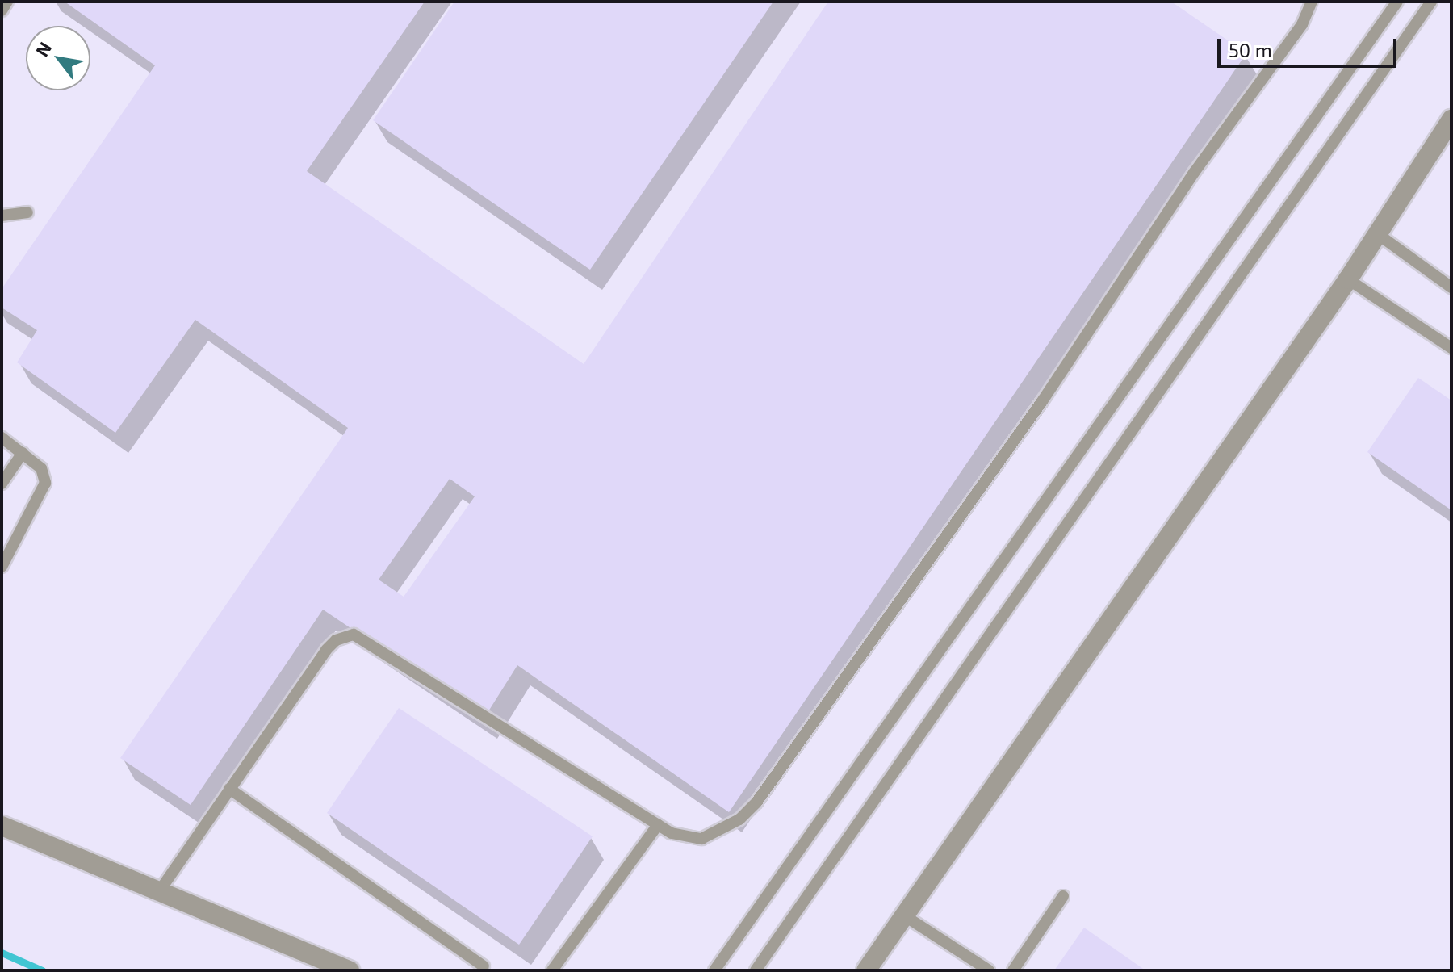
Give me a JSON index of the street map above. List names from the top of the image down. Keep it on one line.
{"scale_bar":"50 m","north":"top left"}
